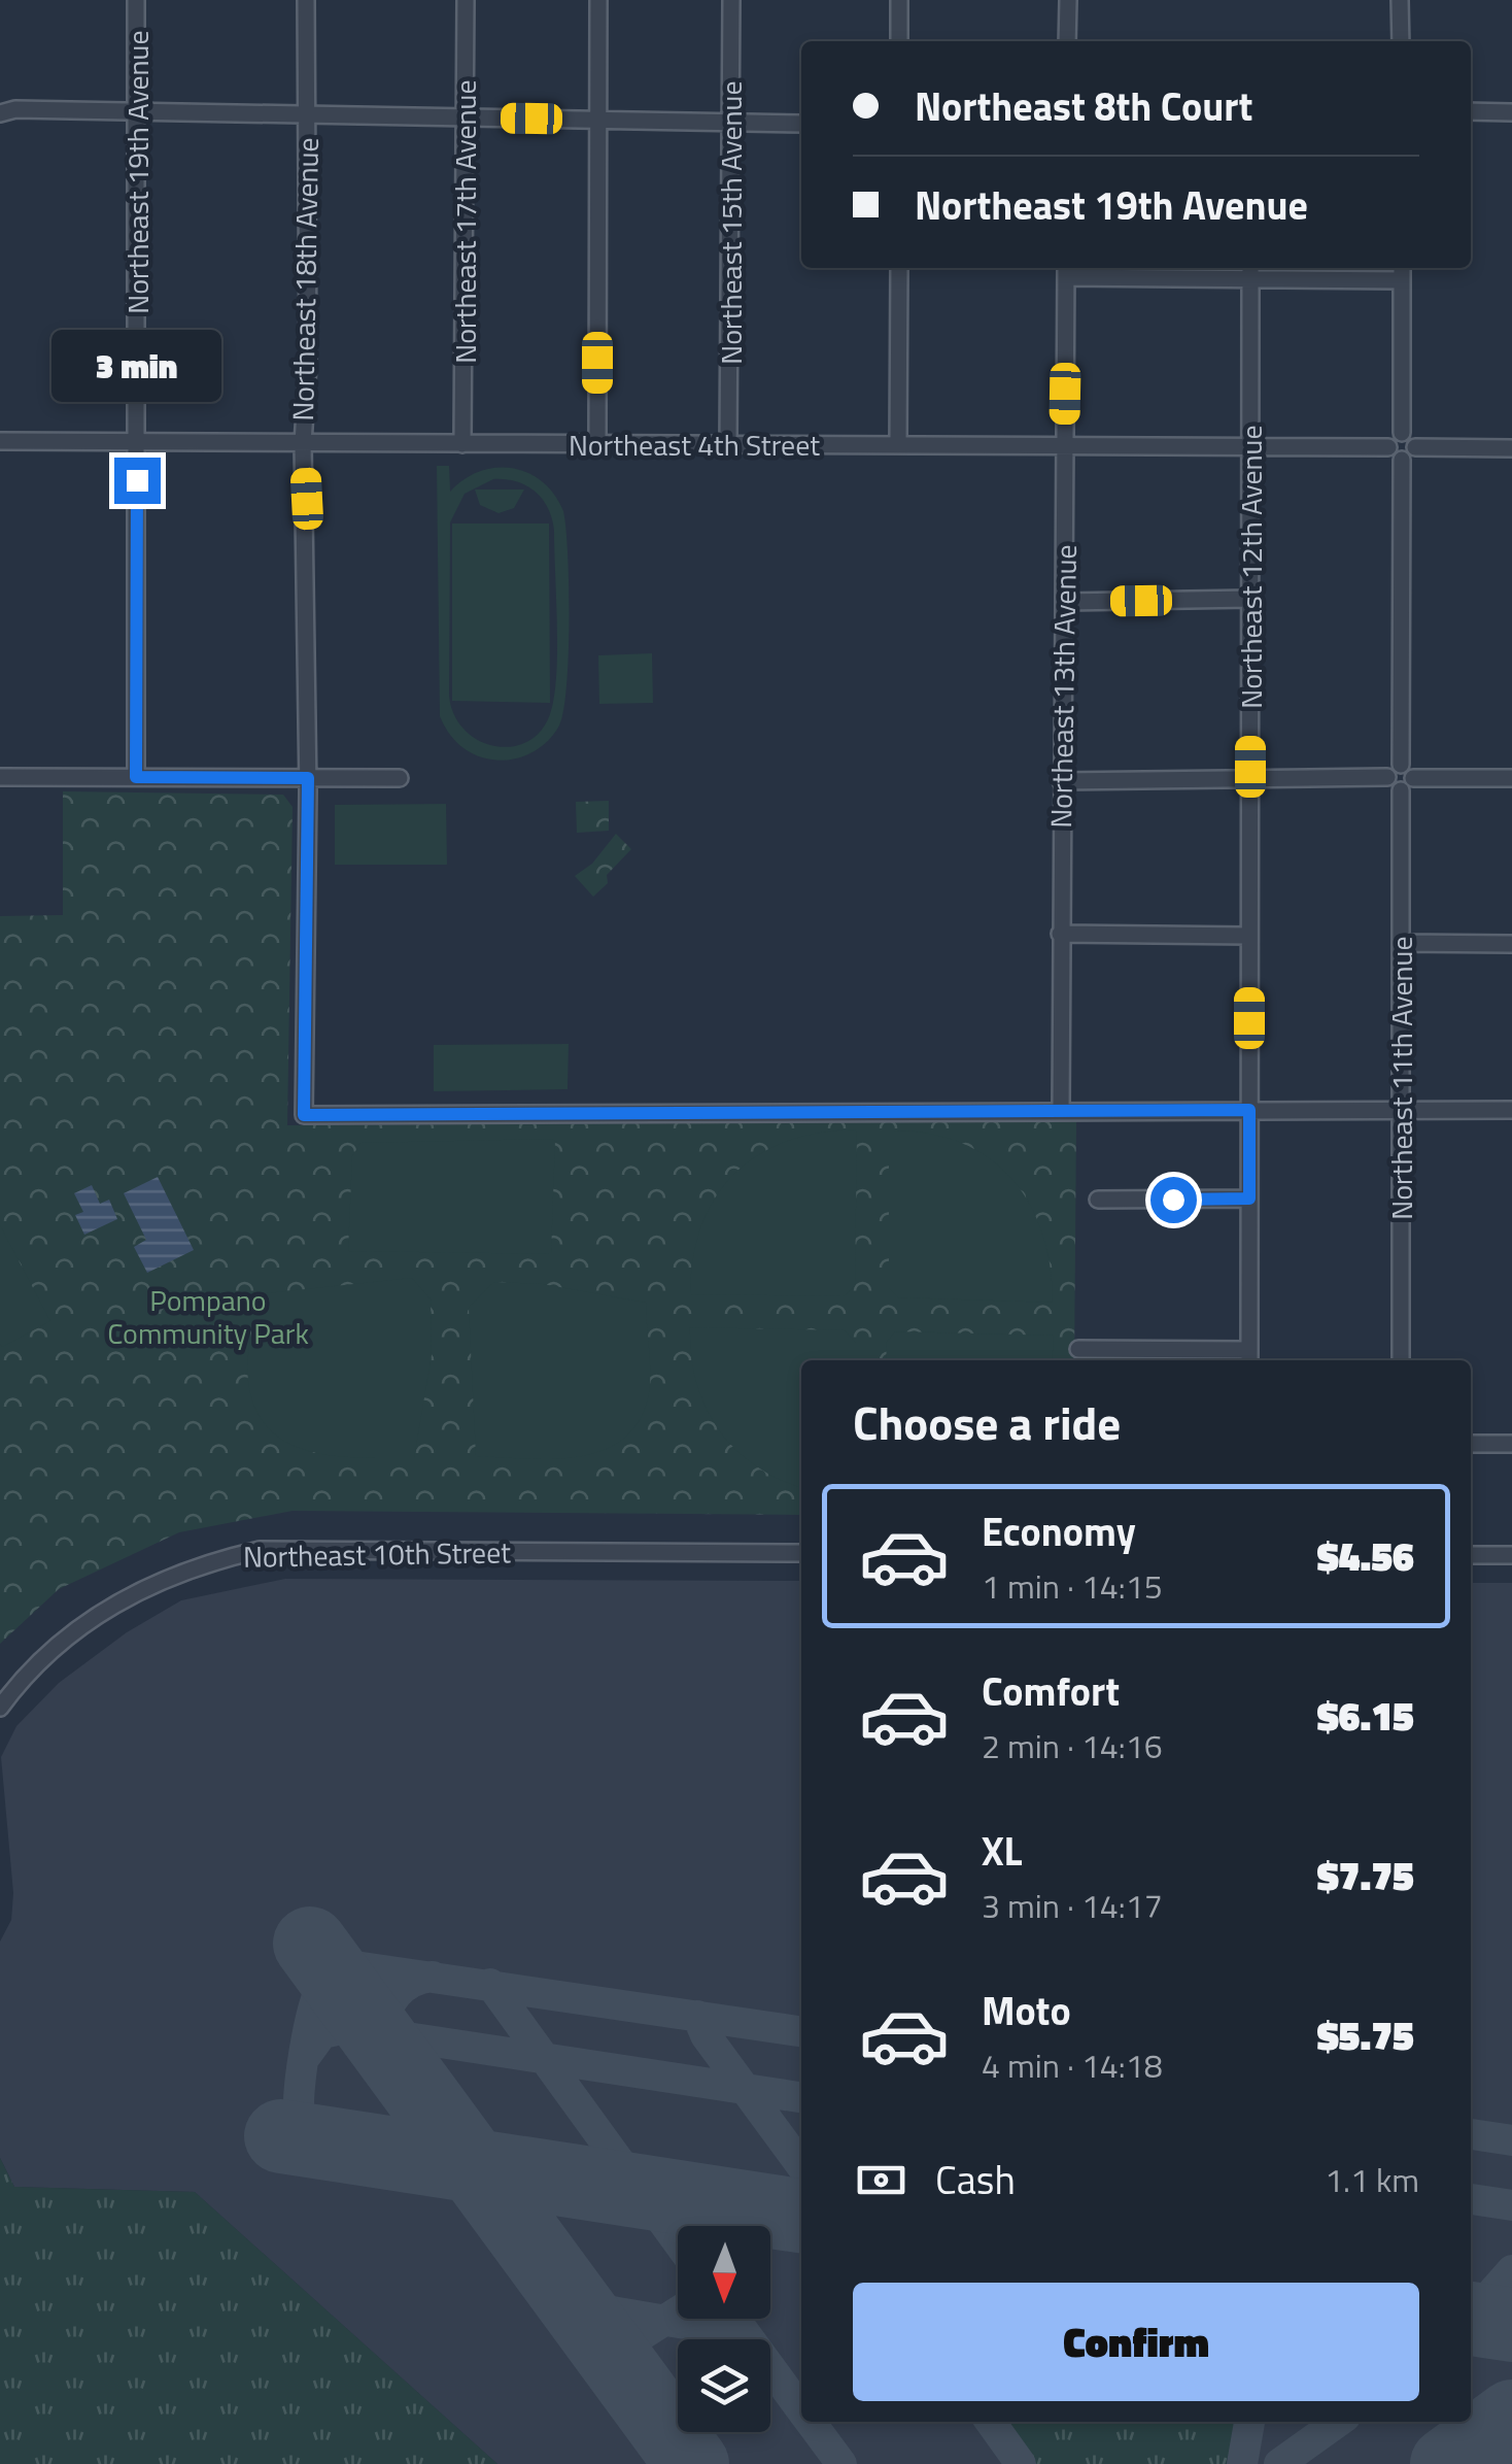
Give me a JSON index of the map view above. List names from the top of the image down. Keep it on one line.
{"streets":{"street":["Northeast 19th Avenue","Northeast 17th Avenue","Northeast 15th Avenue","Northeast 18th Avenue","Northeast 4th Street","Northeast 12th Avenue","Northeast 13th Avenue","Northeast 11th Avenue","Northeast 10th Street"]},"crossings":[["Northeast 19th Avenue","Northeast 4th Street"],["Northeast 17th Avenue","Northeast 4th Street"],["Northeast 15th Avenue","Northeast 4th Street"],["Northeast 18th Avenue","Northeast 4th Street"],["Northeast 18th Avenue","Northeast 13th Avenue"],["Northeast 4th Street","Northeast 12th Avenue"],["Northeast 4th Street","Northeast 13th Avenue"],["Northeast 4th Street","Northeast 11th Avenue"]],"parks":["Pompano Community Park"],"north":"bottom","page":{"banner":["Northeast 8th Court","Northeast 19th Avenue"],"bubble":"3 min","heading":"Choose a ride","list":[{"name":"Economy","note":"1 min · 14:15","value":"$4.56"},{"name":"Comfort","note":"2 min · 14:16","value":"$6.15"},{"name":"XL","note":"3 min · 14:17","value":"$7.75"},{"name":"Moto","note":"4 min · 14:18","value":"$5.75"}],"pay":["Cash","1.1 km"],"buttons":"Confirm"}}
